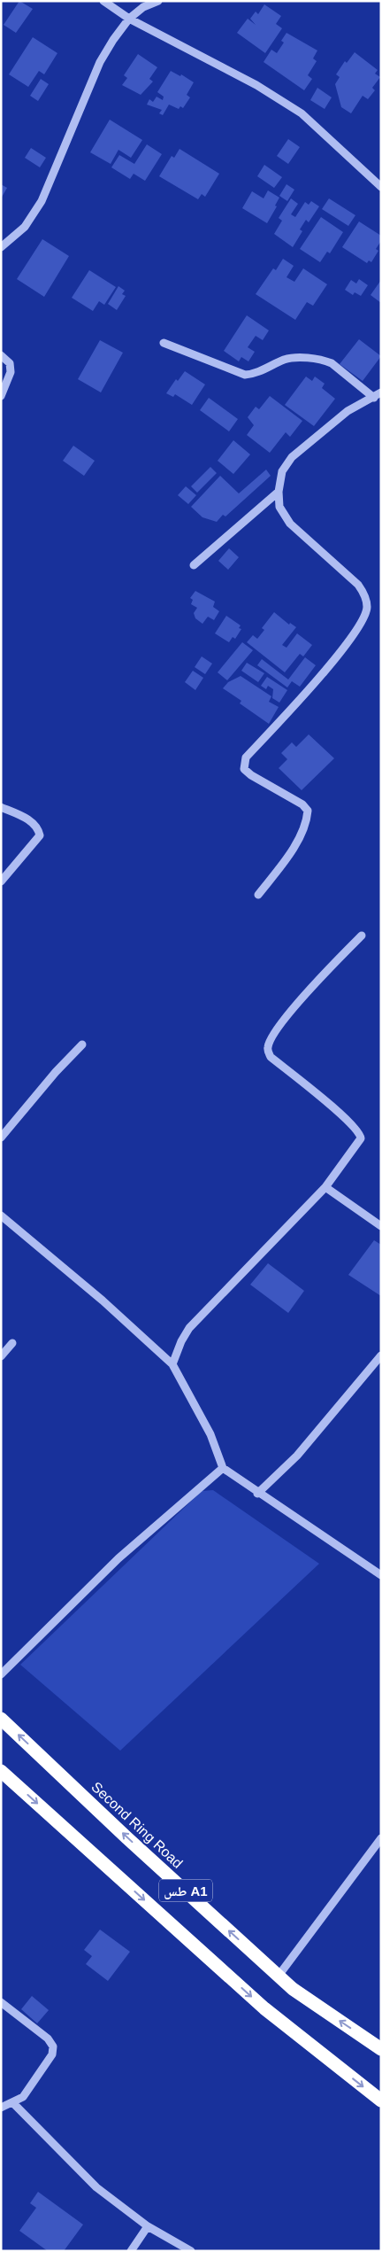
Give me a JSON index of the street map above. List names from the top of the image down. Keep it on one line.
{"streets":{"highway":["Second Ring Road","طس A1"]}}
